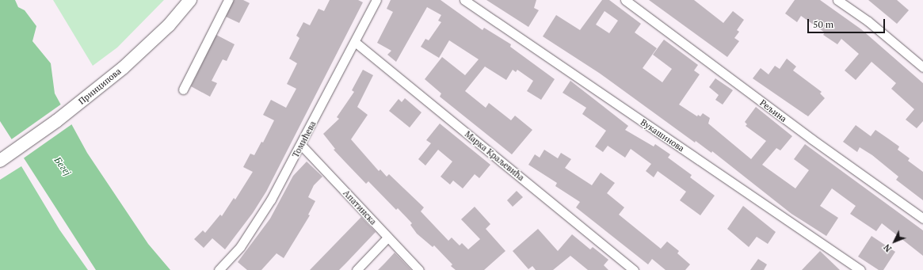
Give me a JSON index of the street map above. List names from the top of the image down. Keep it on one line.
{"streets":{"street":["Принципова","Рељина","Вукашинова","Томићева","Марка Краљевића","Апатинска"]},"crossings":[["Томићева","Марка Краљевића"],["Томићева","Апатинска"]],"water":["Бегеј"],"scale_bar":"50 m","north":"bottom left"}
